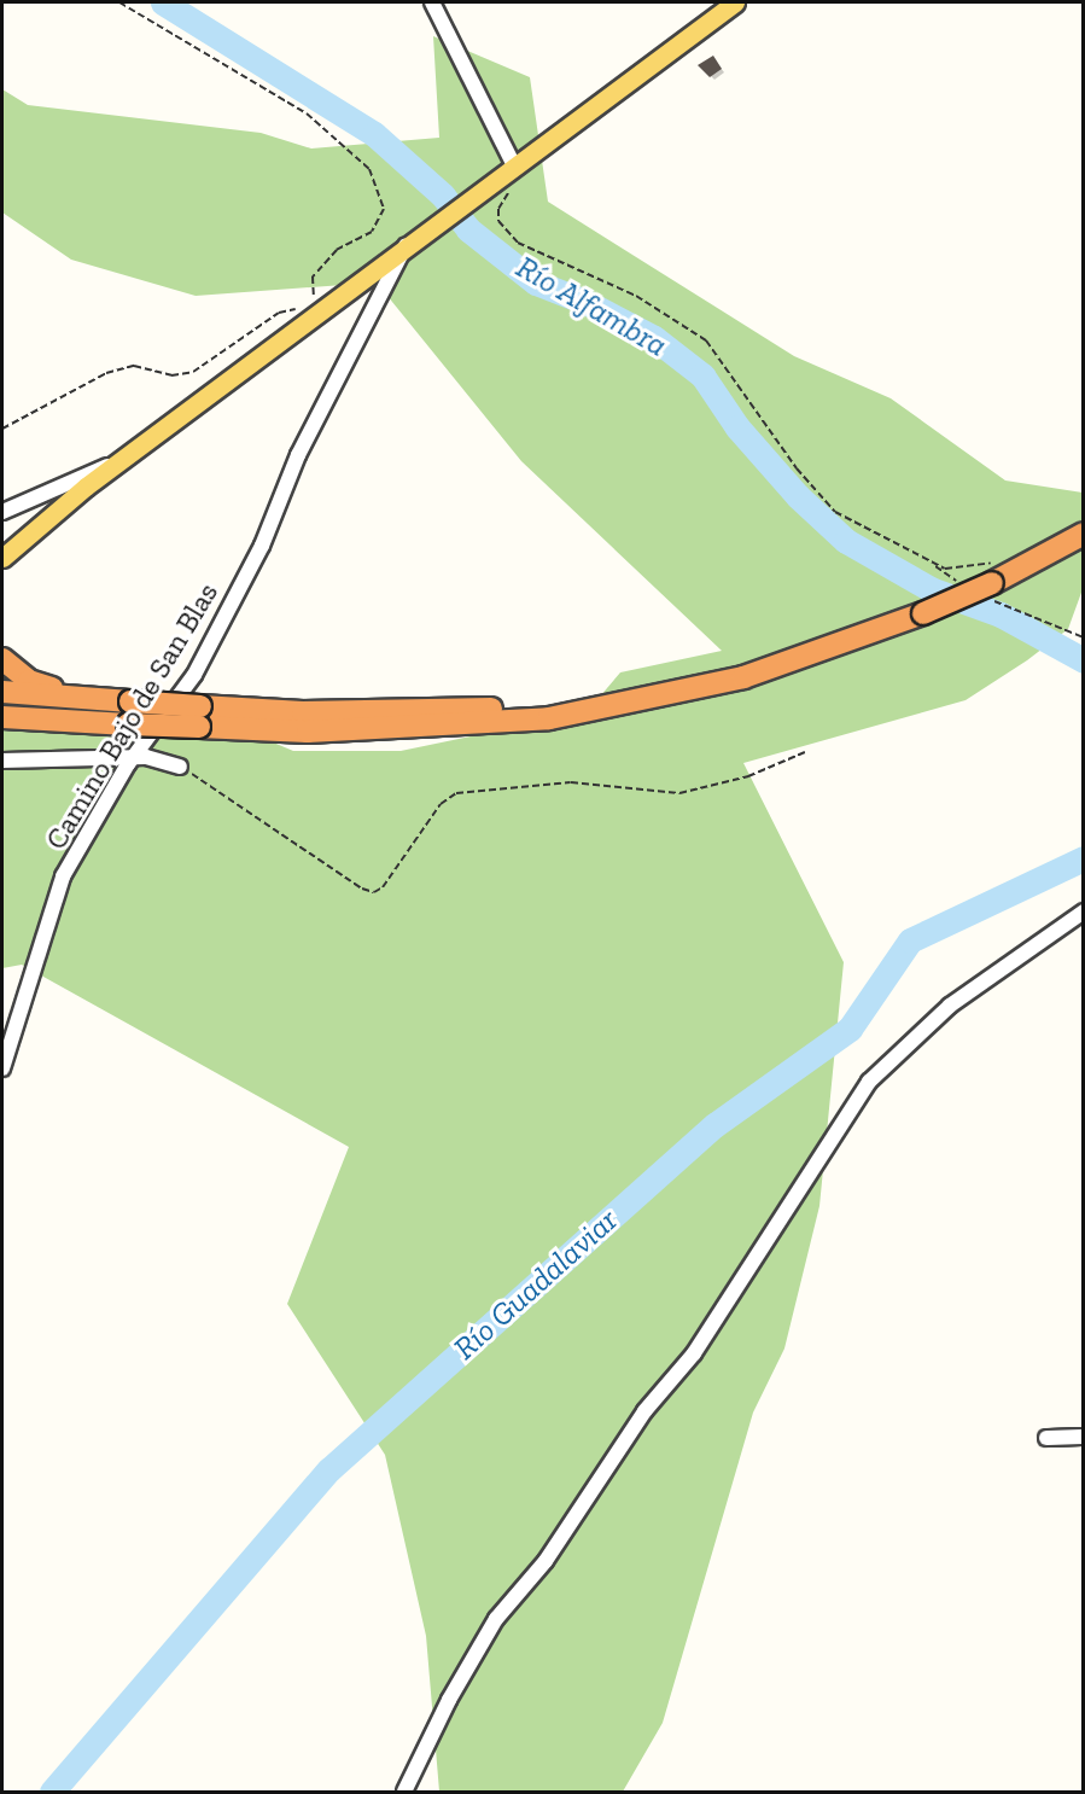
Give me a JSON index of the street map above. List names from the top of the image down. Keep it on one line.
{"streets":{"street":["Camino Bajo de San Blas"]},"water":["Río Alfambra","Río Guadalaviar"]}
